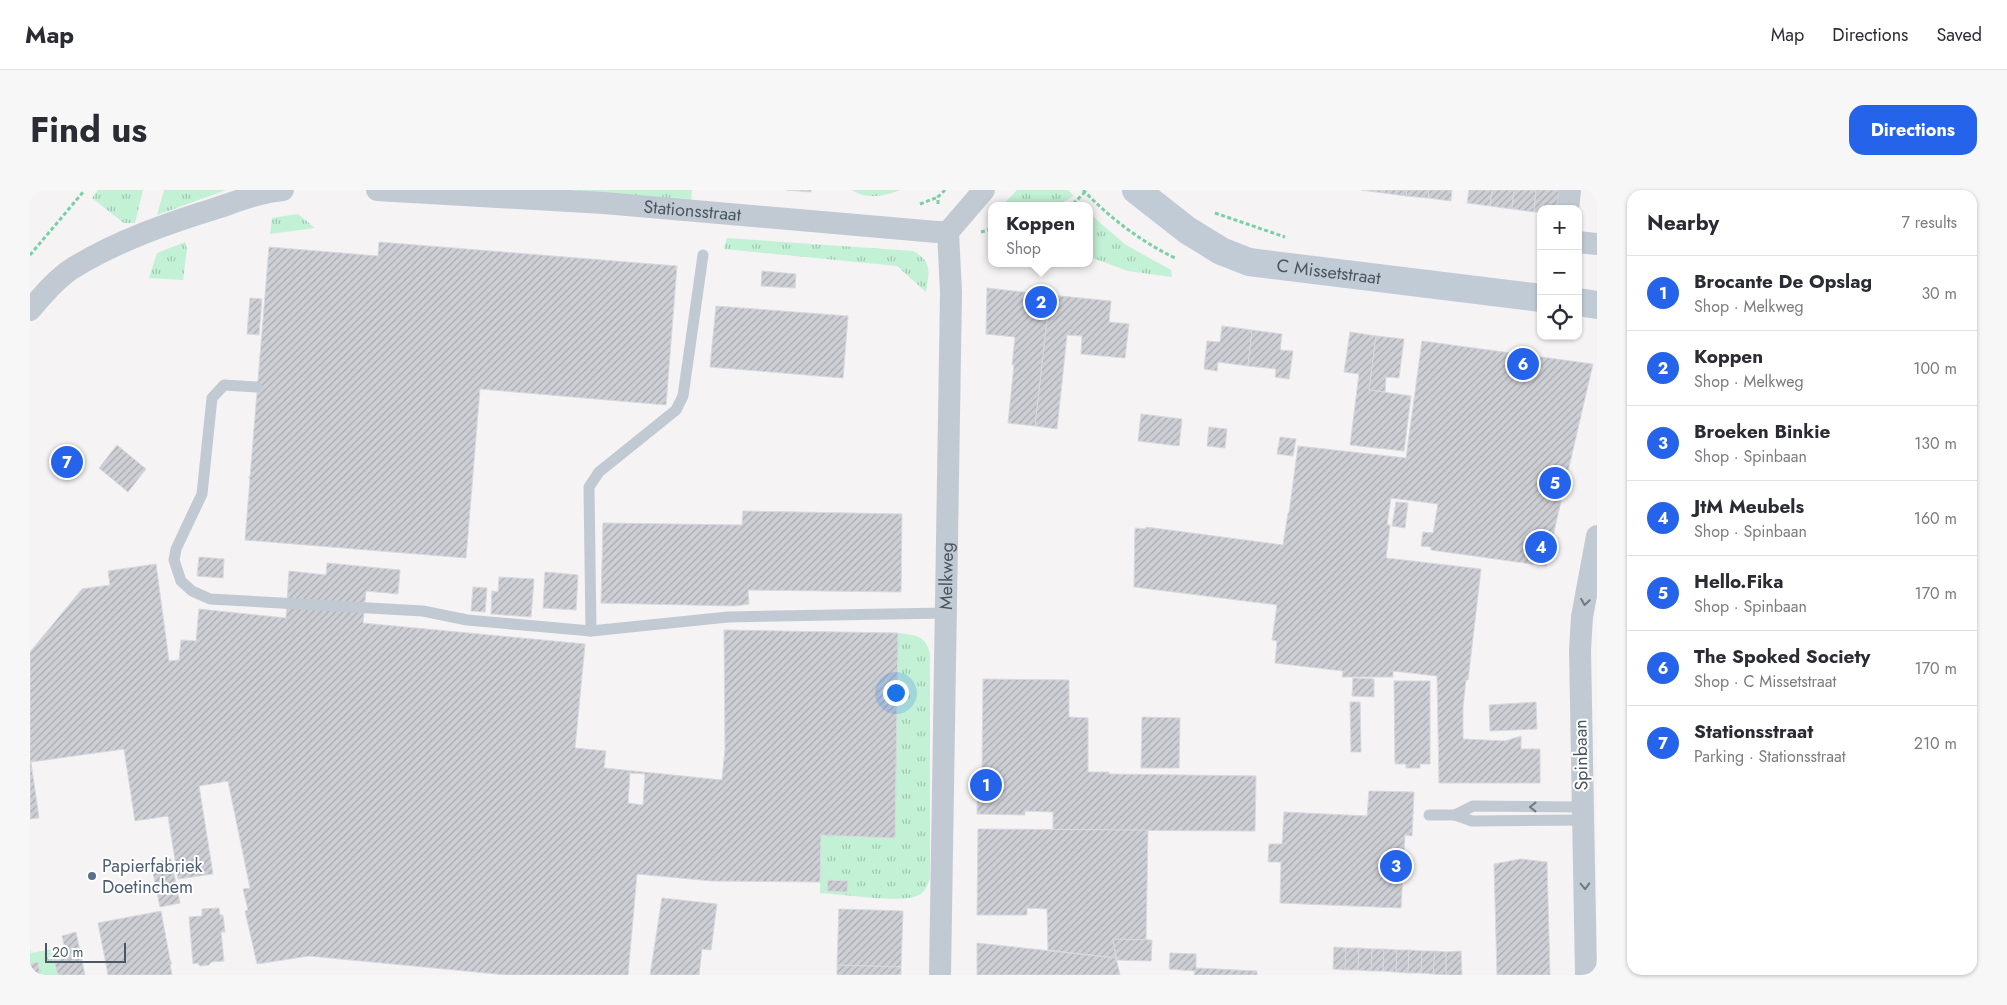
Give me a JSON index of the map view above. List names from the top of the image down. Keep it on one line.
{"streets":{"street":["Stationsstraat","C Missetstraat","Melkweg","Spinbaan"]},"crossings":[["Stationsstraat","Melkweg"]],"one_way":["Spinbaan"],"places":["Papierfabriek Doetinchem"],"scale_bar":"20 m","page":{"header":"Map","nav":["Map","Directions","Saved"],"title":"Find us","buttons":"Directions","heading":["Nearby","7 results"],"popup":["Koppen","Shop"],"map_buttons":["+","−"],"list":[{"mark":"1","name":"Brocante De Opslag","note":"Shop · Melkweg","value":"30 m"},{"mark":"2","name":"Koppen","note":"Shop · Melkweg","value":"100 m"},{"mark":"3","name":"Broeken Binkie","note":"Shop · Spinbaan","value":"130 m"},{"mark":"4","name":"JtM Meubels","note":"Shop · Spinbaan","value":"160 m"},{"mark":"5","name":"Hello.Fika","note":"Shop · Spinbaan","value":"170 m"},{"mark":"6","name":"The Spoked Society","note":"Shop · C Missetstraat","value":"170 m"},{"mark":"7","name":"Stationsstraat","note":"Parking · Stationsstraat","value":"210 m"}],"pins":["2","6","7","5","4","1","3"],"scale":"20 m"}}
